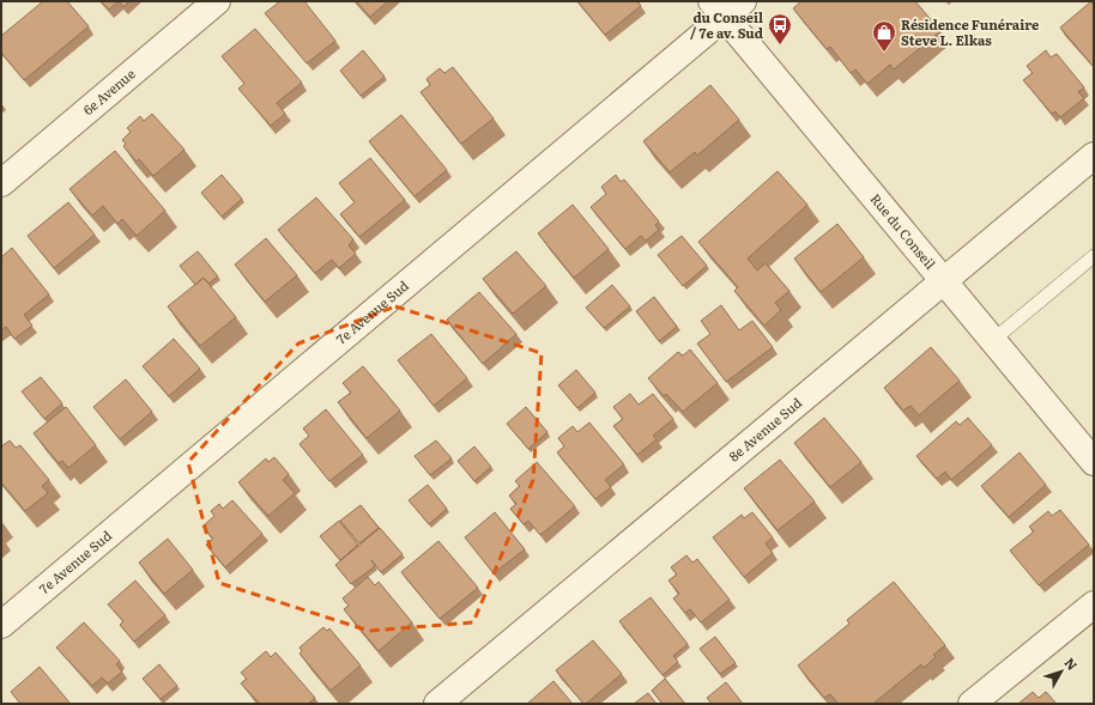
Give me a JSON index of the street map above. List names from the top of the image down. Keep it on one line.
{"streets":{"street":["6e Avenue","Rue du Conseil","7e Avenue Sud","8e Avenue Sud"]},"crossings":[["Rue du Conseil","7e Avenue Sud"],["Rue du Conseil","8e Avenue Sud"]],"places":{"bus stop":["du Conseil / 7e av. Sud"],"shop":["Résidence Funéraire Steve L. Elkas"]},"north":"top right"}
